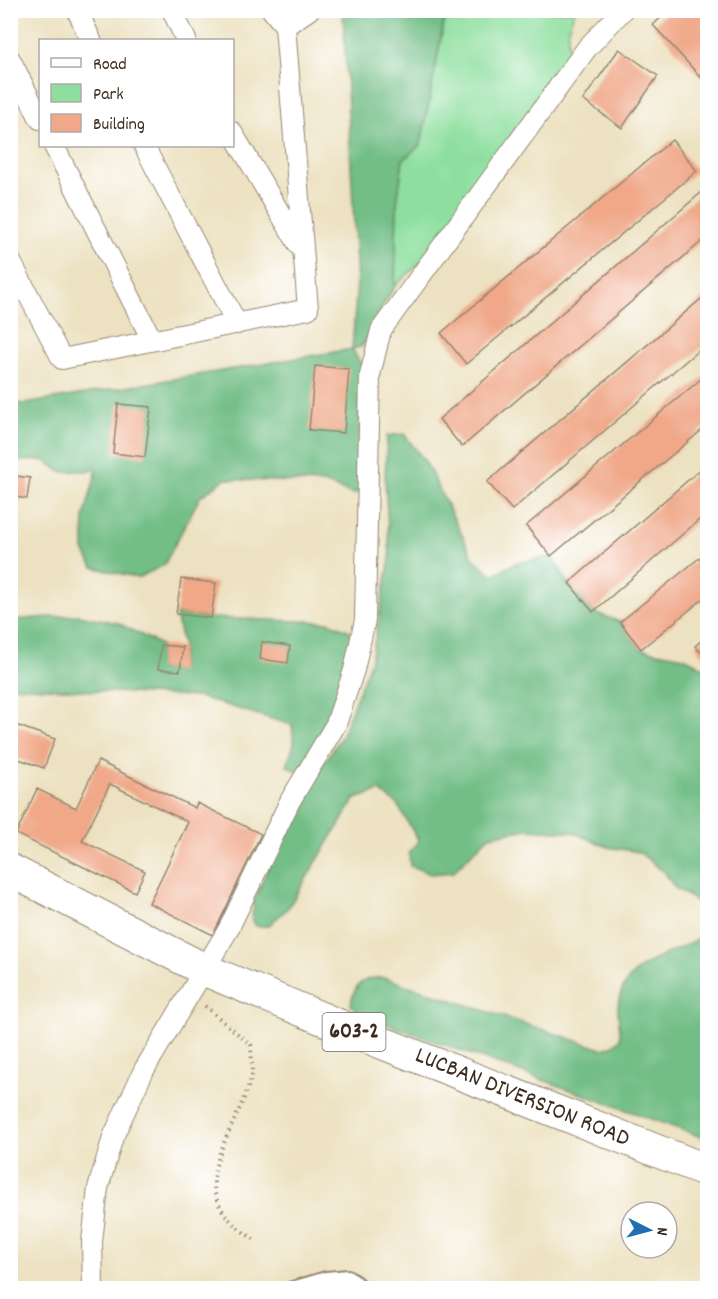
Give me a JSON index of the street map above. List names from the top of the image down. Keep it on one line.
{"streets":{"main road":["603-2","LUCBAN DIVERSION ROAD"]},"legend":["Road","Park","Building"],"north":"right"}
